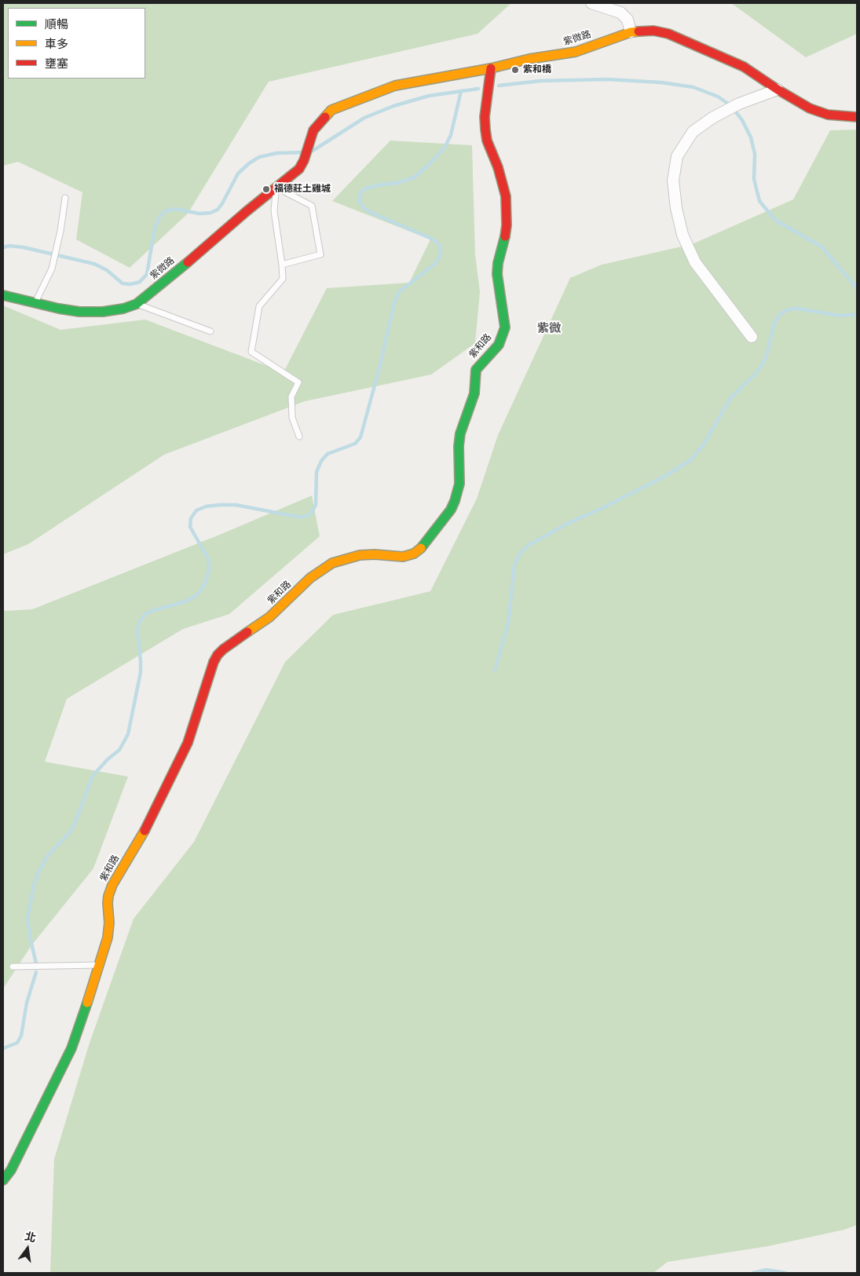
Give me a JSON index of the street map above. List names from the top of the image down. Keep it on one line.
{"streets":{"street":["紫微路","紫和路"]},"crossings":[["紫微路","紫和路"]],"districts":["紫微"],"places":["紫和橋","福德莊土雞城"],"legend":["順暢","車多","壅塞"],"north":"top"}
